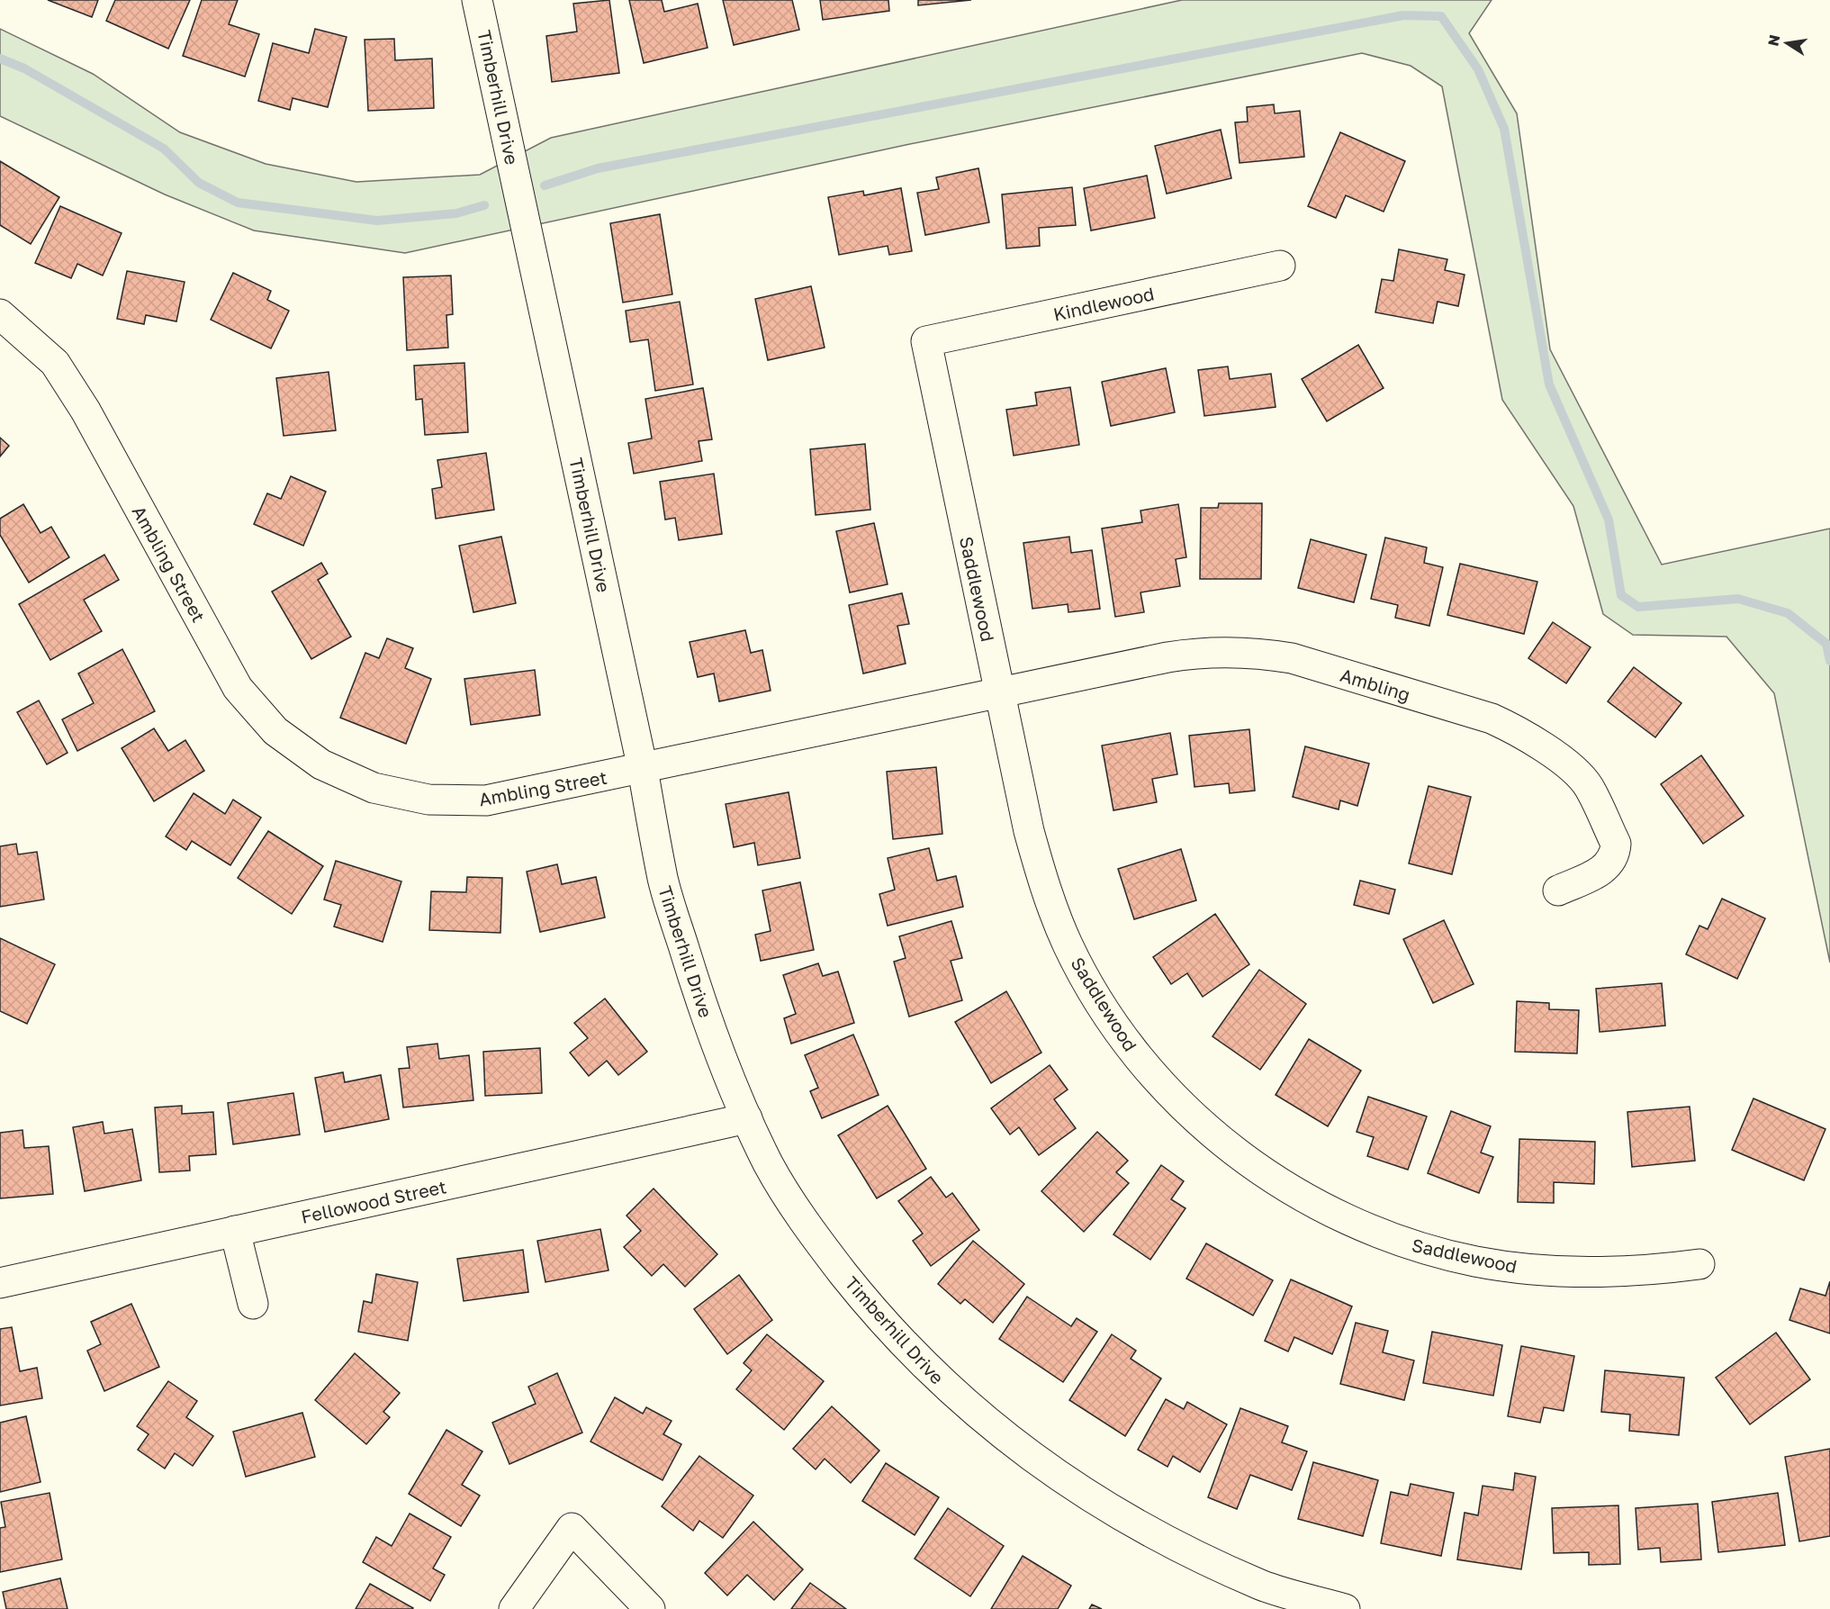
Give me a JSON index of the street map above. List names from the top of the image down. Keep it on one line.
{"streets":{"street":["Timberhill Drive","Kindlewood","Ambling Street","Saddlewood","Ambling","Fellowood Street"]},"crossings":[["Timberhill Drive","Ambling Street"],["Timberhill Drive","Fellowood Street"],["Kindlewood","Saddlewood"],["Ambling Street","Saddlewood"],["Ambling Street","Ambling"],["Saddlewood","Ambling"]],"north":"left"}
